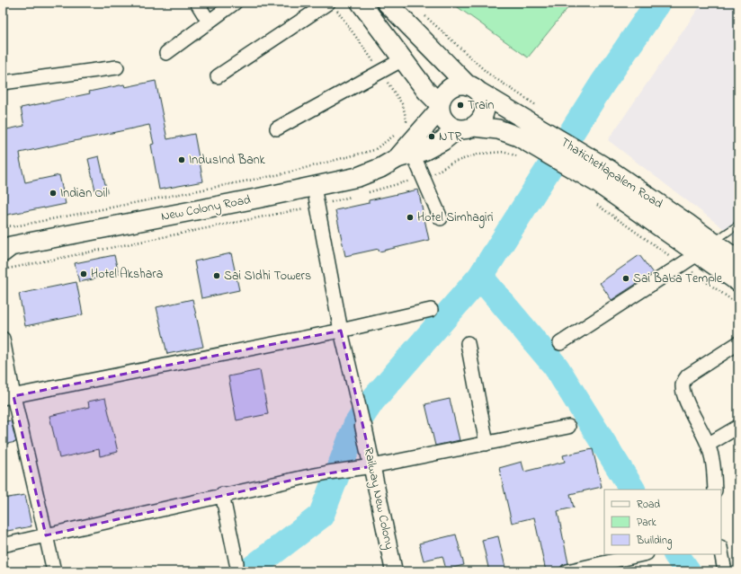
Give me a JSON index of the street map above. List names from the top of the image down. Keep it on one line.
{"streets":{"main road":["Thatichetlapalem Road","New Colony Road"],"street":["Railway New Colony"]},"places":["Train","NTR","IndusInd Bank","Indian Oil","Hotel Simhagiri","Hotel Akshara","Sai SIdhi Towers","Sai Baba Temple"],"legend":["Road","Park","Building"]}
